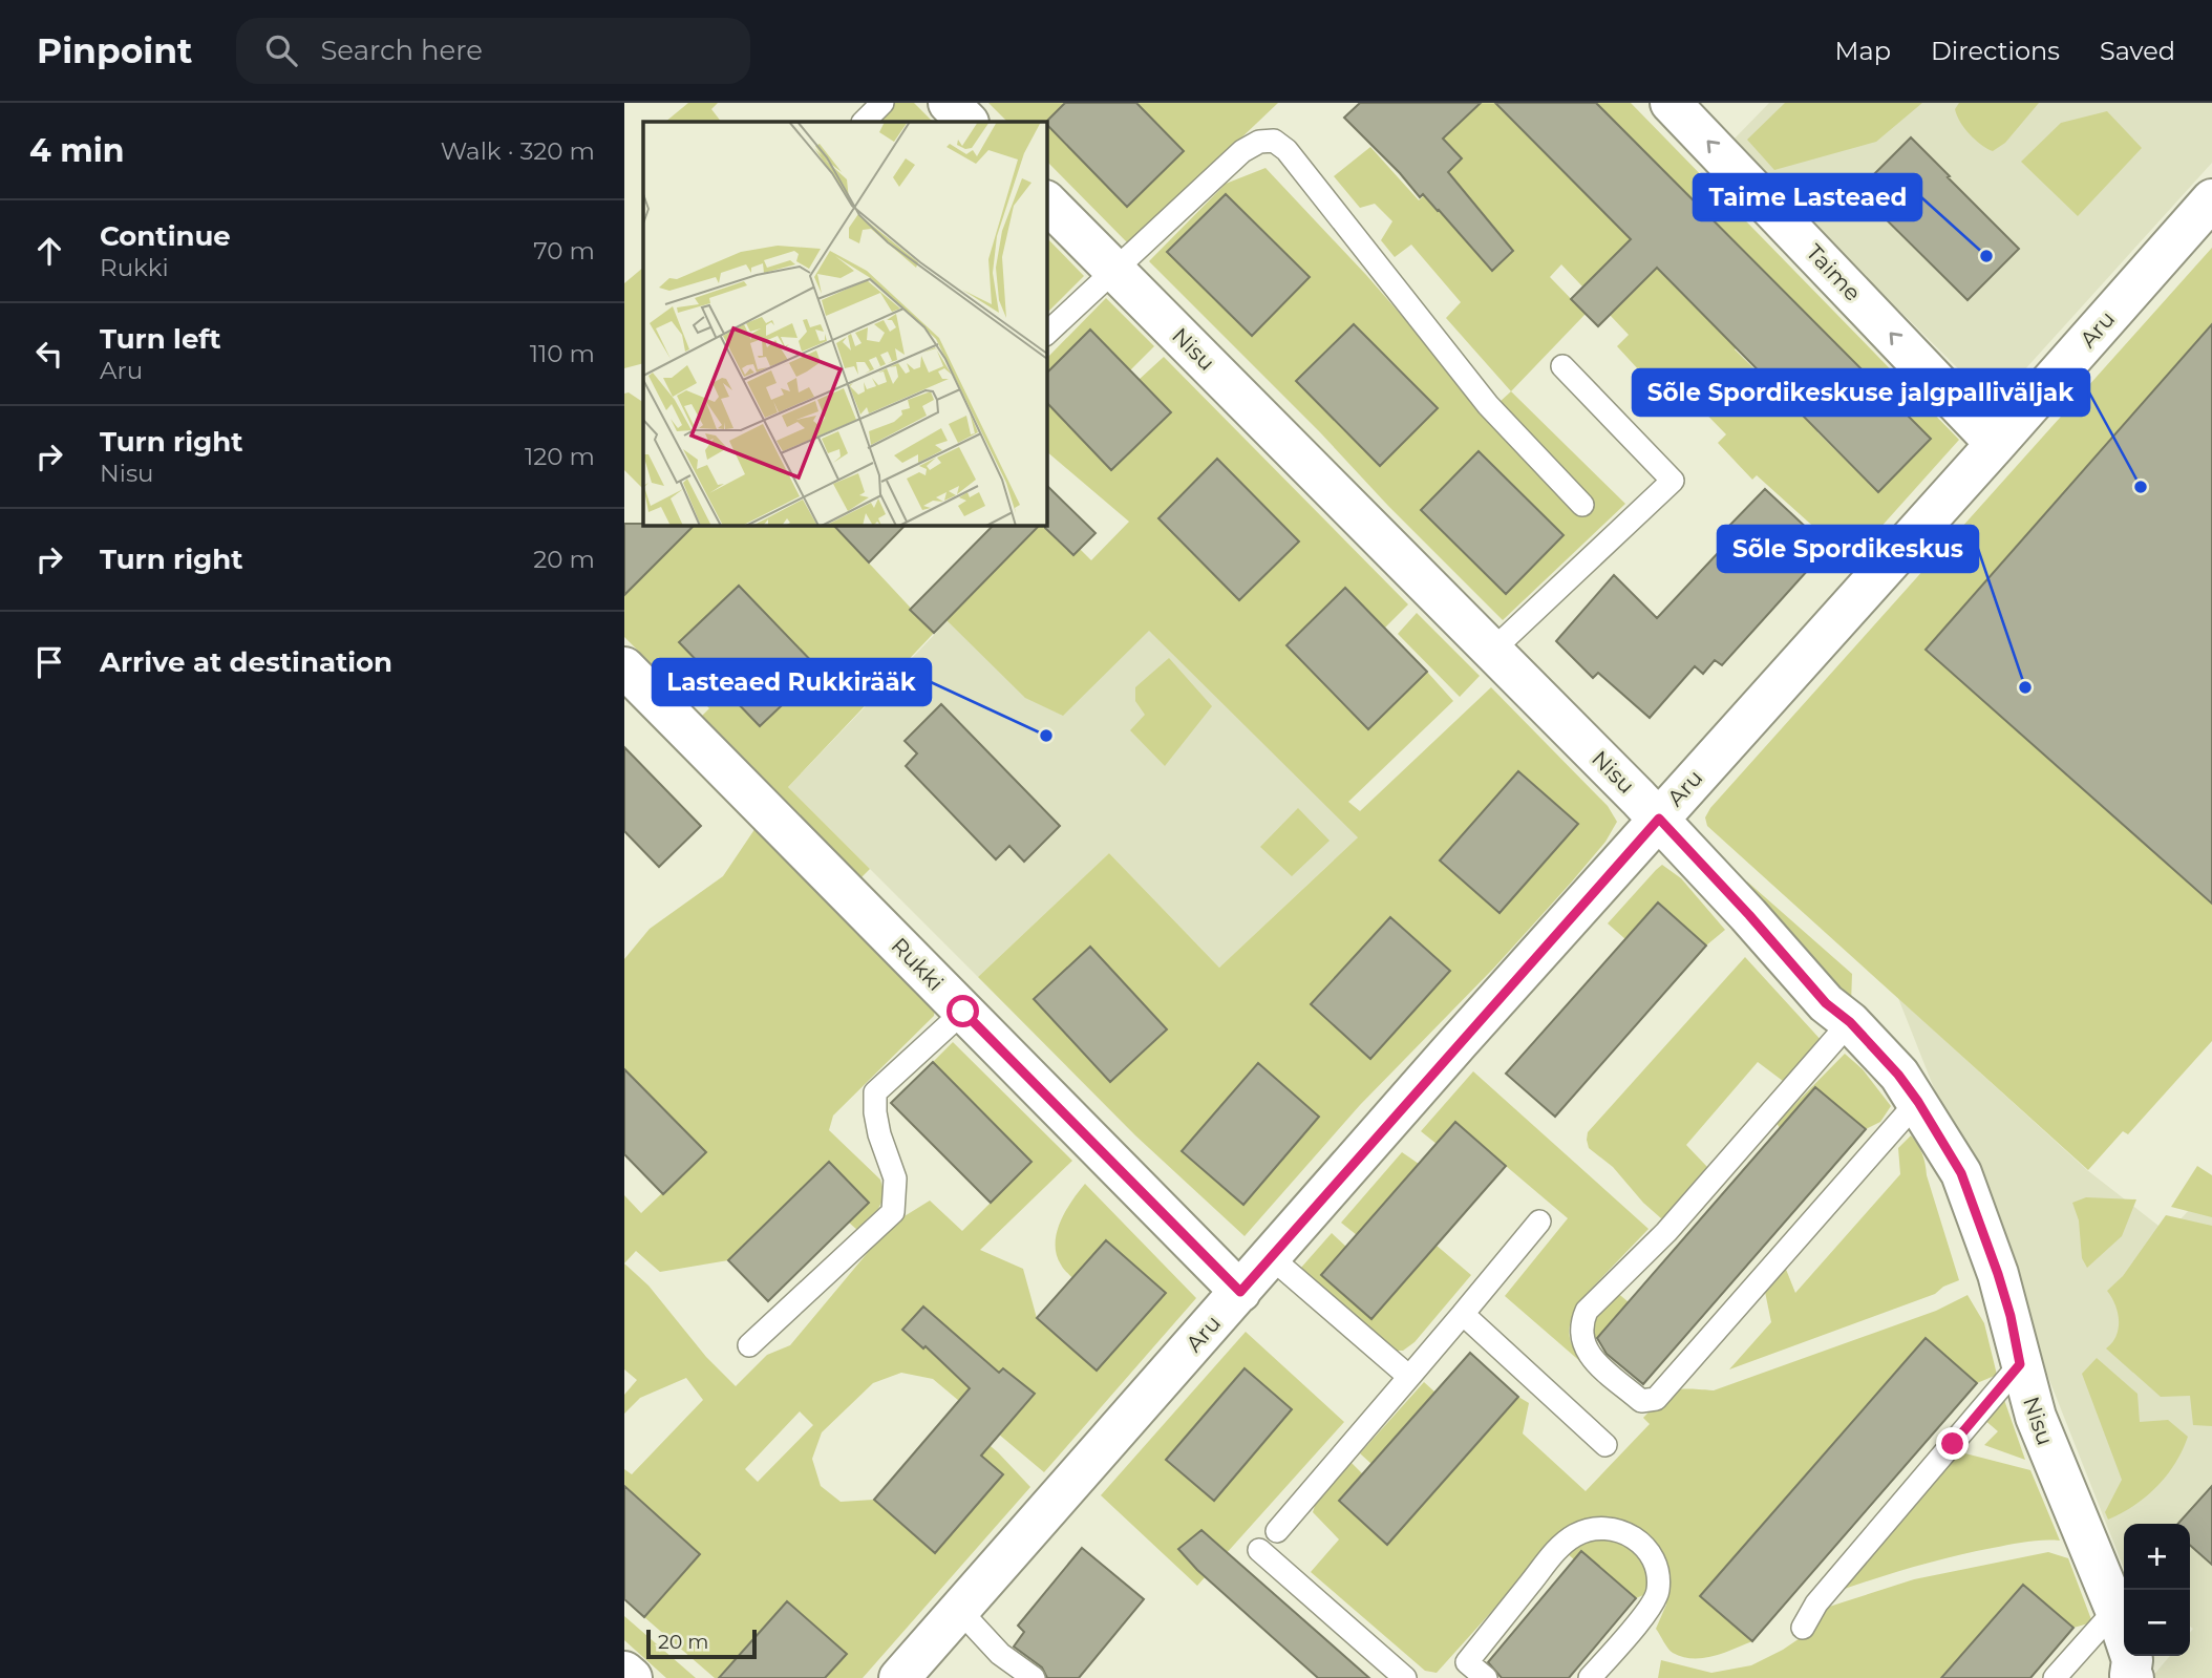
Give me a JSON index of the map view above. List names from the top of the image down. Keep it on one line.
{"streets":{"street":["Taime","Aru","Nisu","Rukki"]},"crossings":[["Taime","Aru"],["Aru","Nisu"],["Aru","Rukki"]],"one_way":["Taime"],"places":["Taime Lasteaed","Sõle Spordikeskuse jalgpalliväljak","Sõle Spordikeskus","Lasteaed Rukkirääk"],"scale_bar":"20 m","page":{"header":"Pinpoint","search":"Search here","nav":["Map","Directions","Saved"],"heading":["4 min","Walk · 320 m"],"list":[["Continue","Rukki","70 m"],["Turn left","Aru","110 m"],["Turn right","Nisu","120 m"],["Turn right","20 m"],"Arrive at destination"],"map_buttons":["+","−"],"scale":"20 m"}}
